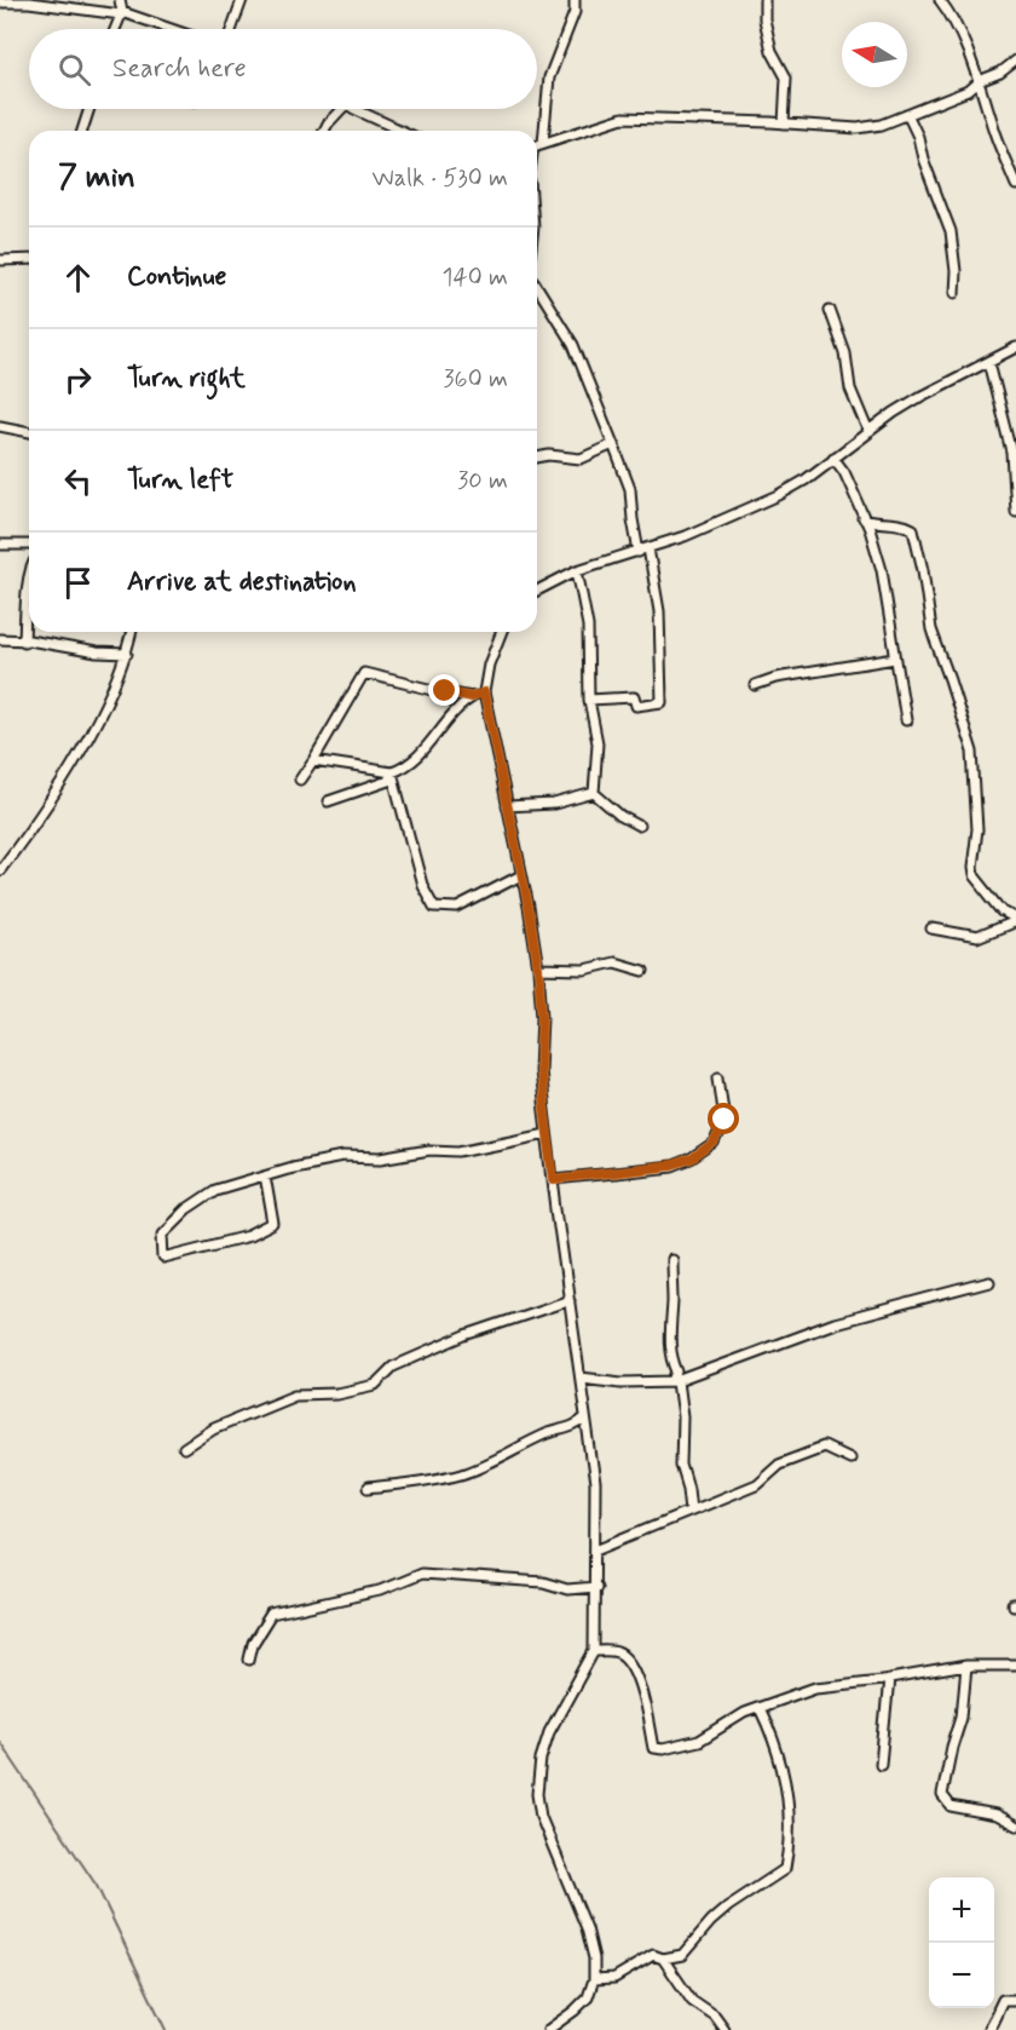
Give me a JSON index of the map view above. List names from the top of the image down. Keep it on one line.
{"north":"left","page":{"search":"Search here","heading":["7 min","Walk · 530 m"],"list":[["Continue","140 m"],["Turn right","360 m"],["Turn left","30 m"],"Arrive at destination"],"map_buttons":["+","−"]}}
